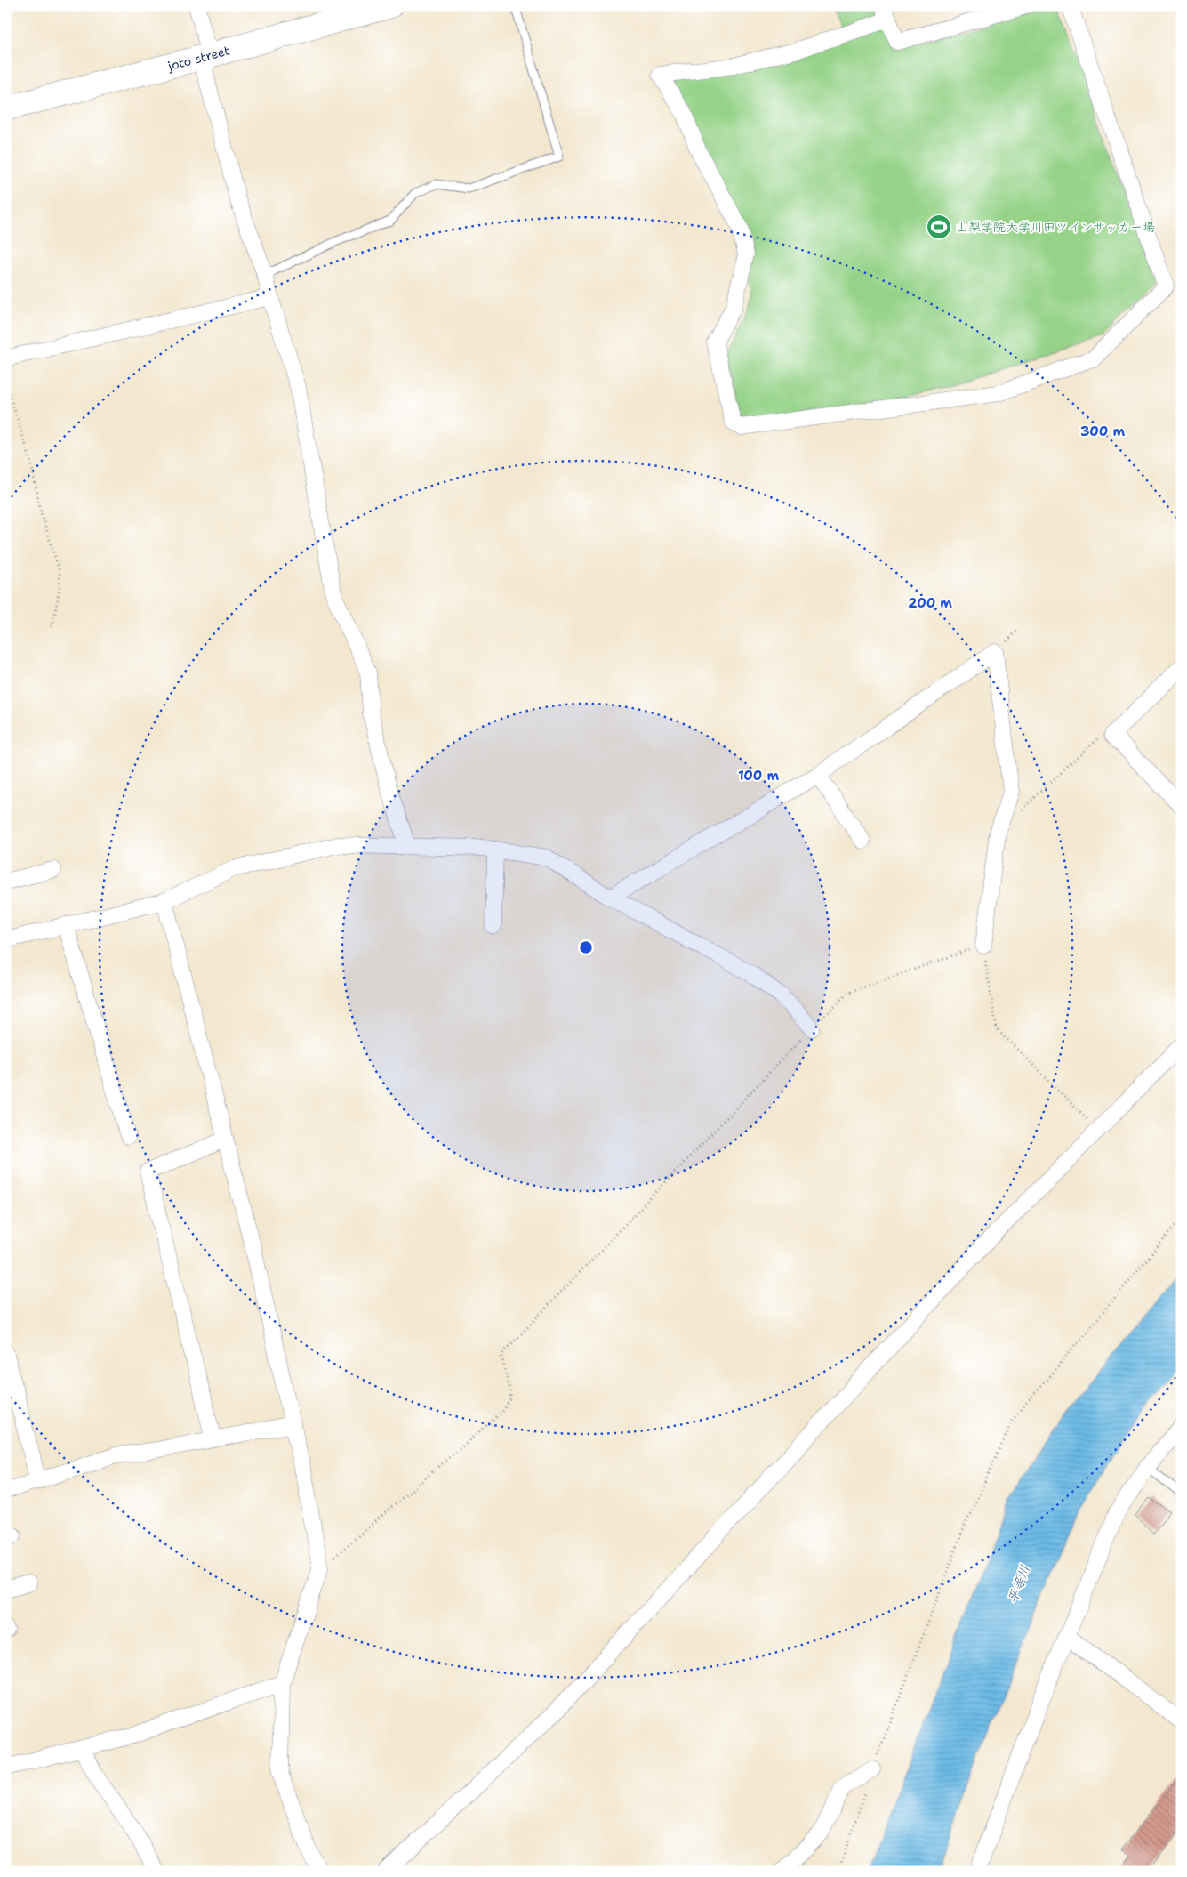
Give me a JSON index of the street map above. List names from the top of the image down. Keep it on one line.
{"streets":{"highway":["joto street"]},"water":["平等川"],"places":{"sports":["山梨学院大学川田ツインサッカー場"]},"rings":["300 m","200 m","100 m"]}
